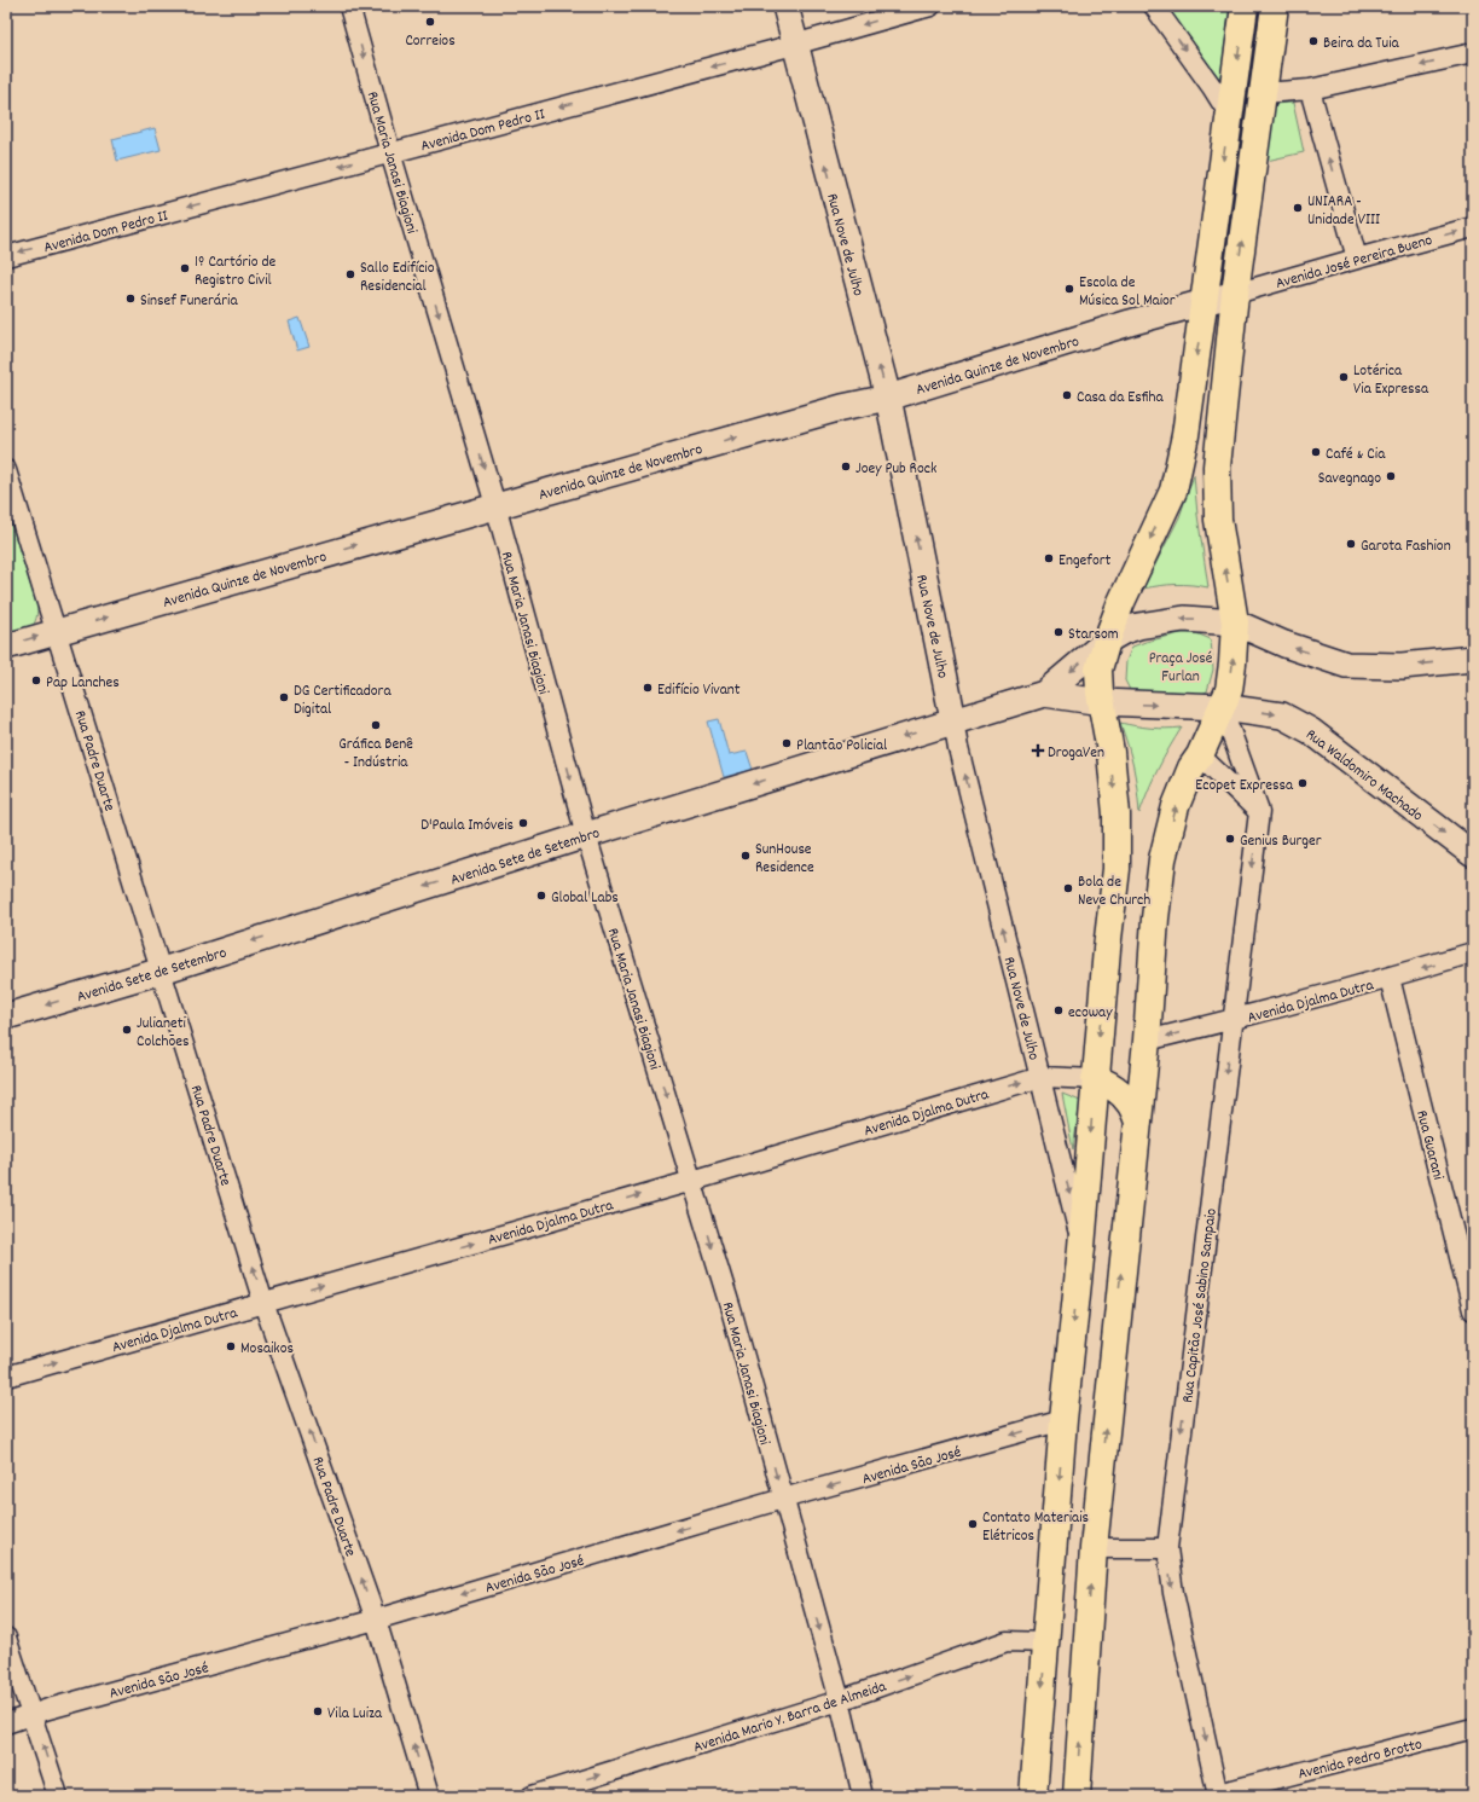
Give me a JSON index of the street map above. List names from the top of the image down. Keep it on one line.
{"streets":{"street":["Avenida Dom Pedro II","Rua Maria Janasi Biagioni","Rua Nove de Julho","Avenida José Pereira Bueno","Avenida Quinze de Novembro","Rua Padre Duarte","Rua Waldomiro Machado","Avenida Sete de Setembro","Avenida Djalma Dutra","Rua Guarani","Rua Capitão José Sabino Sampaio","Avenida São José","Avenida Mario Y. Barra de Almeida","Avenida Pedro Brotto"]},"crossings":[["Avenida Dom Pedro II","Rua Maria Janasi Biagioni"],["Avenida Dom Pedro II","Rua Nove de Julho"],["Rua Maria Janasi Biagioni","Avenida Quinze de Novembro"],["Rua Maria Janasi Biagioni","Avenida Sete de Setembro"],["Rua Maria Janasi Biagioni","Avenida Djalma Dutra"],["Rua Maria Janasi Biagioni","Avenida São José"],["Rua Maria Janasi Biagioni","Avenida Mario Y. Barra de Almeida"],["Rua Nove de Julho","Avenida Quinze de Novembro"],["Rua Nove de Julho","Avenida Sete de Setembro"],["Rua Nove de Julho","Avenida Djalma Dutra"],["Avenida José Pereira Bueno","Avenida Quinze de Novembro"],["Avenida Quinze de Novembro","Rua Padre Duarte"],["Rua Padre Duarte","Avenida Sete de Setembro"],["Rua Padre Duarte","Avenida Djalma Dutra"],["Rua Padre Duarte","Avenida São José"],["Rua Waldomiro Machado","Avenida Sete de Setembro"],["Rua Waldomiro Machado","Rua Capitão José Sabino Sampaio"],["Avenida Djalma Dutra","Rua Guarani"],["Avenida Djalma Dutra","Rua Capitão José Sabino Sampaio"],["Rua Capitão José Sabino Sampaio","Avenida Pedro Brotto"]],"one_way":["Avenida Dom Pedro II","Rua Maria Janasi Biagioni","Avenida Quinze de Novembro","Rua Padre Duarte","Avenida Sete de Setembro","Rua Capitão José Sabino Sampaio","Avenida São José","Avenida Mario Y. Barra de Almeida"],"parks":["Praça José Furlan"],"places":{"other":["Correios","Beira da Tuia","UNIARA - Unidade VIII","1º Cartório de Registro Civil","Sallo Edifício Residencial","Escola de Música Sol Maior","Sinsef Funerária","Lotérica Via Expressa","Casa da Esfiha","Café & Cia","Joey Pub Rock","Savegnago","Garota Fashion","Engefort","Starsom","Pap Lanches","Edifício Vivant","DG Certificadora Digital","Gráfica Benê - Indústria","Plantão Policial","Ecopet Expressa","D'Paula Imóveis","Genius Burger","SunHouse Residence","Bola de Neve Church","Global Labs","ecoway","Julianeti Colchões","Mosaikos","Contato Materiais Elétricos","Vila Luiza"],"health":["DrogaVen"]}}
